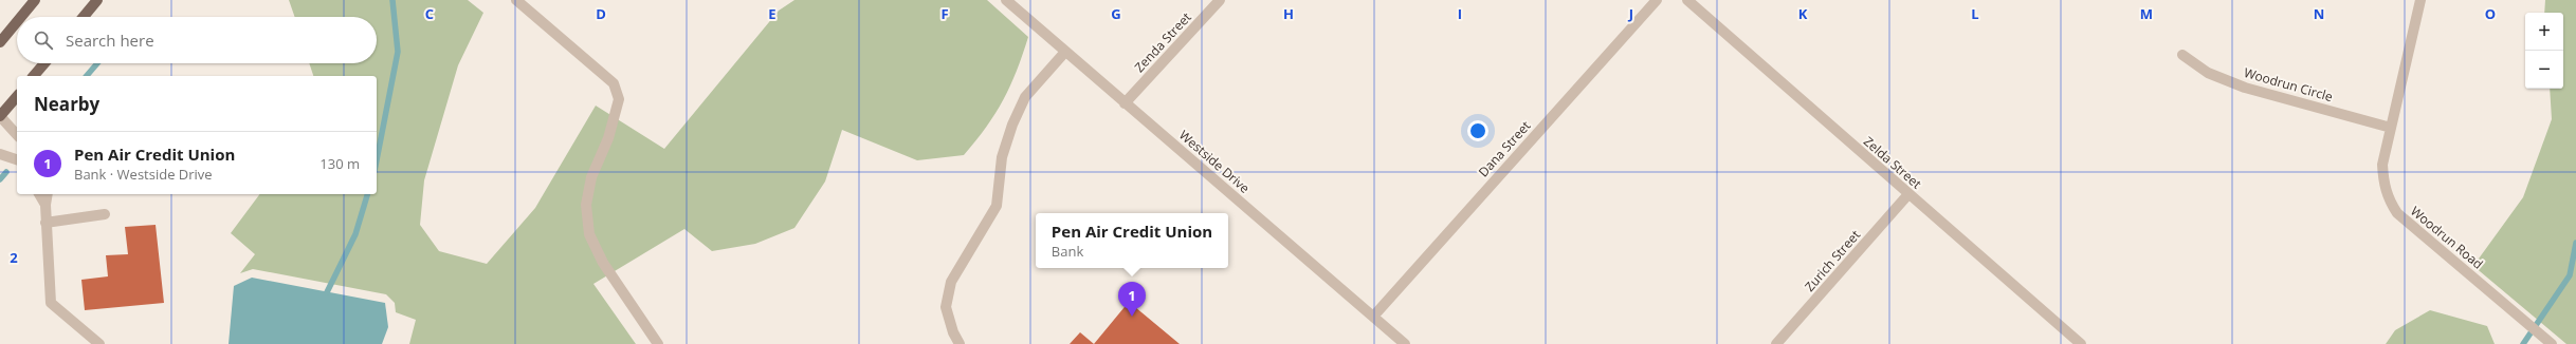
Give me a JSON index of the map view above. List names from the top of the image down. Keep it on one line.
{"streets":{"street":["Zenda Street","Woodrun Circle","Dana Street","Westside Drive","Zelda Street","Woodrun Road","Zurich Street"]},"crossings":[["Zenda Street","Westside Drive"],["Woodrun Circle","Woodrun Road"],["Dana Street","Westside Drive"],["Zelda Street","Zurich Street"]],"page":{"map_buttons":["+","−"],"search":"Search here","heading":"Nearby","list":[{"mark":"1","name":"Pen Air Credit Union","note":"Bank · Westside Drive","value":"130 m"}],"popup":["Pen Air Credit Union","Bank"],"pins":"1"},"grid":{"columns":["C","D","E","F","G","H","I","J","K","L","M","N","O"],"rows":["2"]}}
